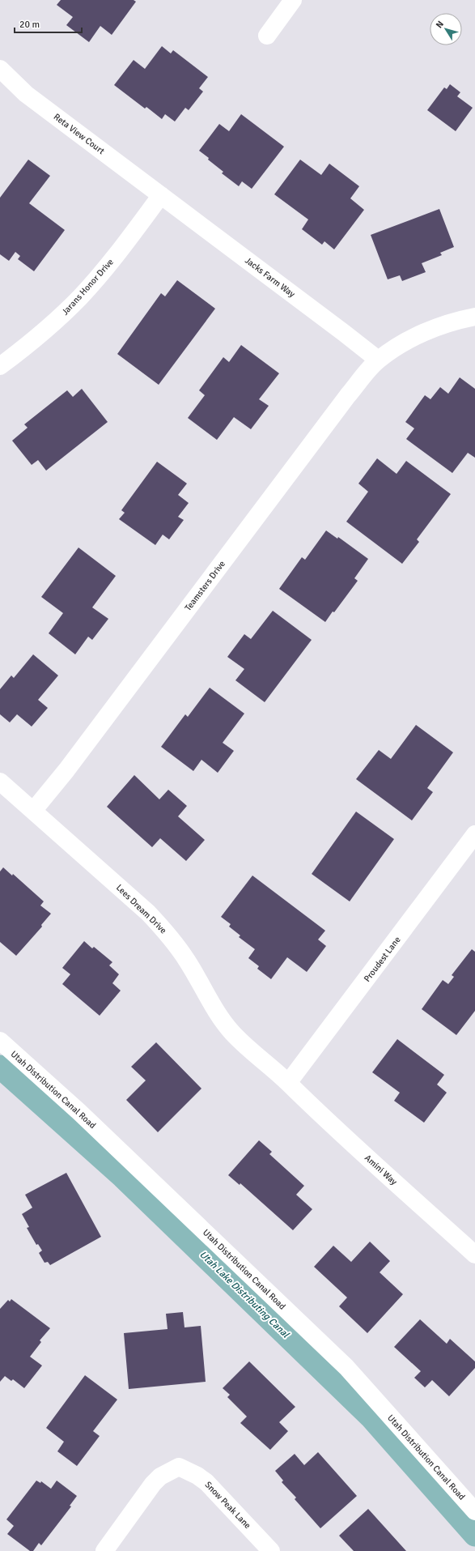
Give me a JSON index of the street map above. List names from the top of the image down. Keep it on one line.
{"streets":{"street":["Reta View Court","Jacks Farm Way","Jarans Honor Drive","Teamsters Drive","Lees Dream Drive","Proudest Lane","Utah Distribution Canal Road","Amini Way","Snow Peak Lane"]},"crossings":[["Reta View Court","Jacks Farm Way"],["Reta View Court","Jarans Honor Drive"],["Jacks Farm Way","Jarans Honor Drive"],["Jacks Farm Way","Teamsters Drive"],["Teamsters Drive","Lees Dream Drive"],["Lees Dream Drive","Proudest Lane"],["Lees Dream Drive","Amini Way"],["Proudest Lane","Amini Way"]],"water":["Utah Lake Distributing Canal"],"scale_bar":"20 m","north":"top left"}
